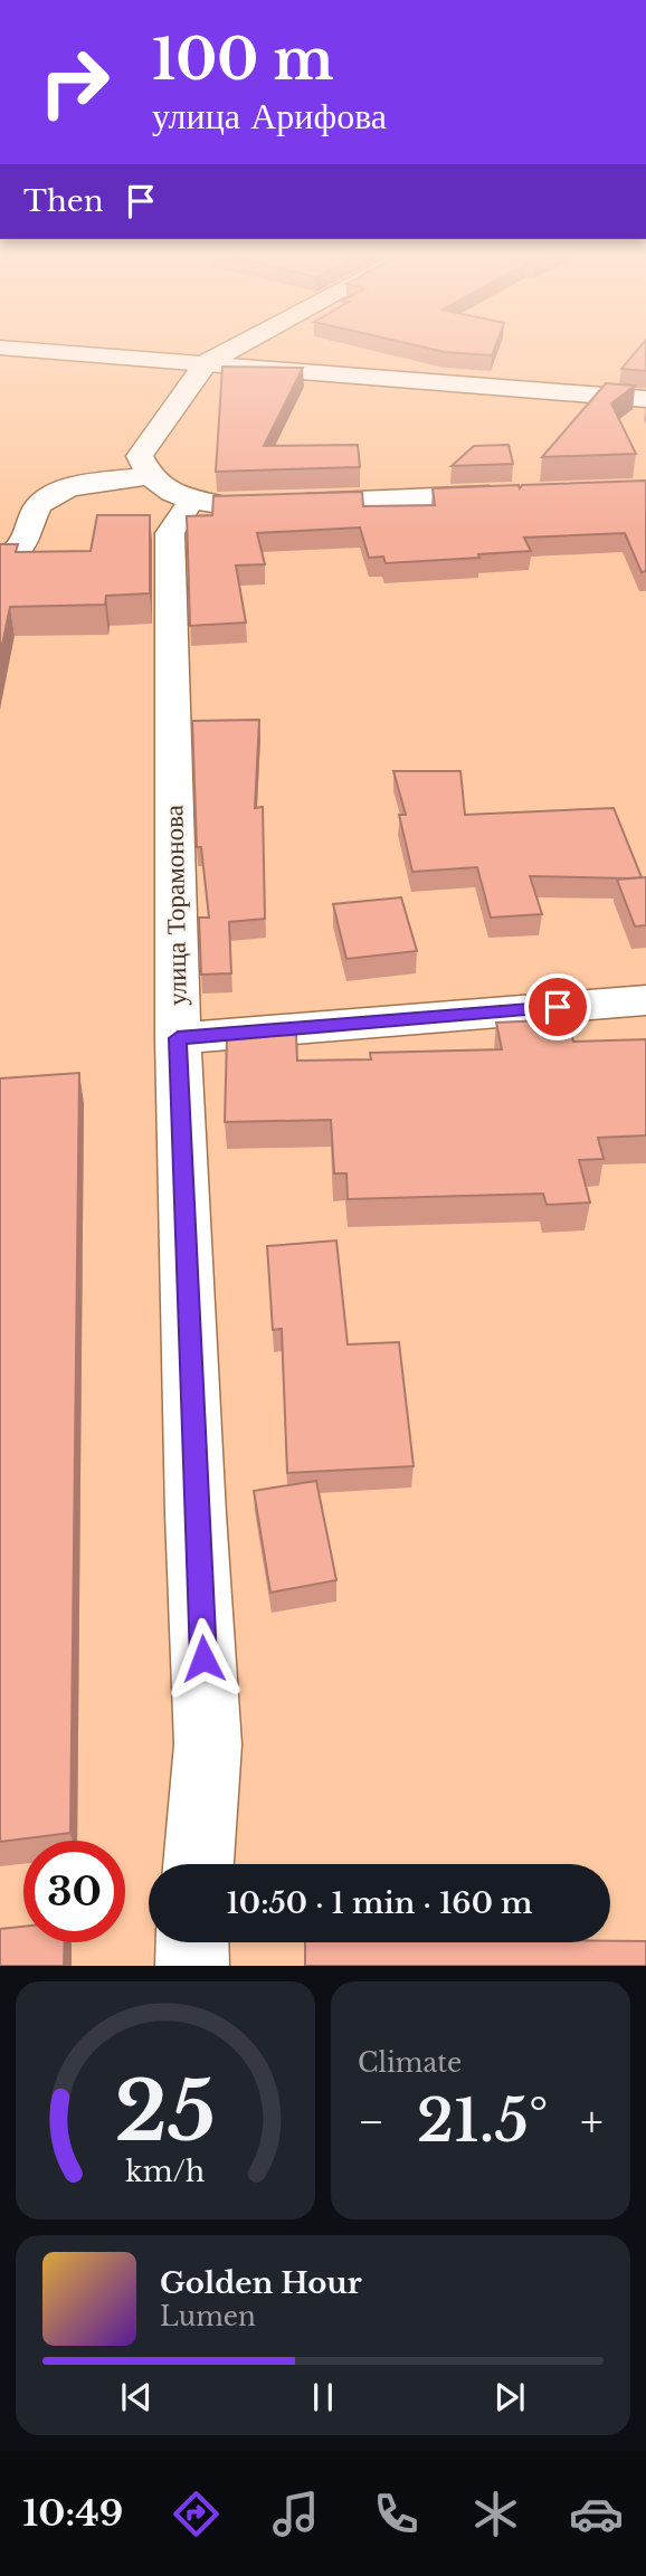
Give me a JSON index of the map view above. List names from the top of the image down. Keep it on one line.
{"streets":{"street":["улица Торамонова"]},"page":{"turn":["100 m","улица Арифова"],"then":"Then","limit":"30","trip":"10:50 · 1 min · 160 m","tile":"Climate","heat":["−","21.5°","+"],"song":["Golden Hour","Lumen"],"tabs":"10:49","gauge":["25","km/h"]}}
